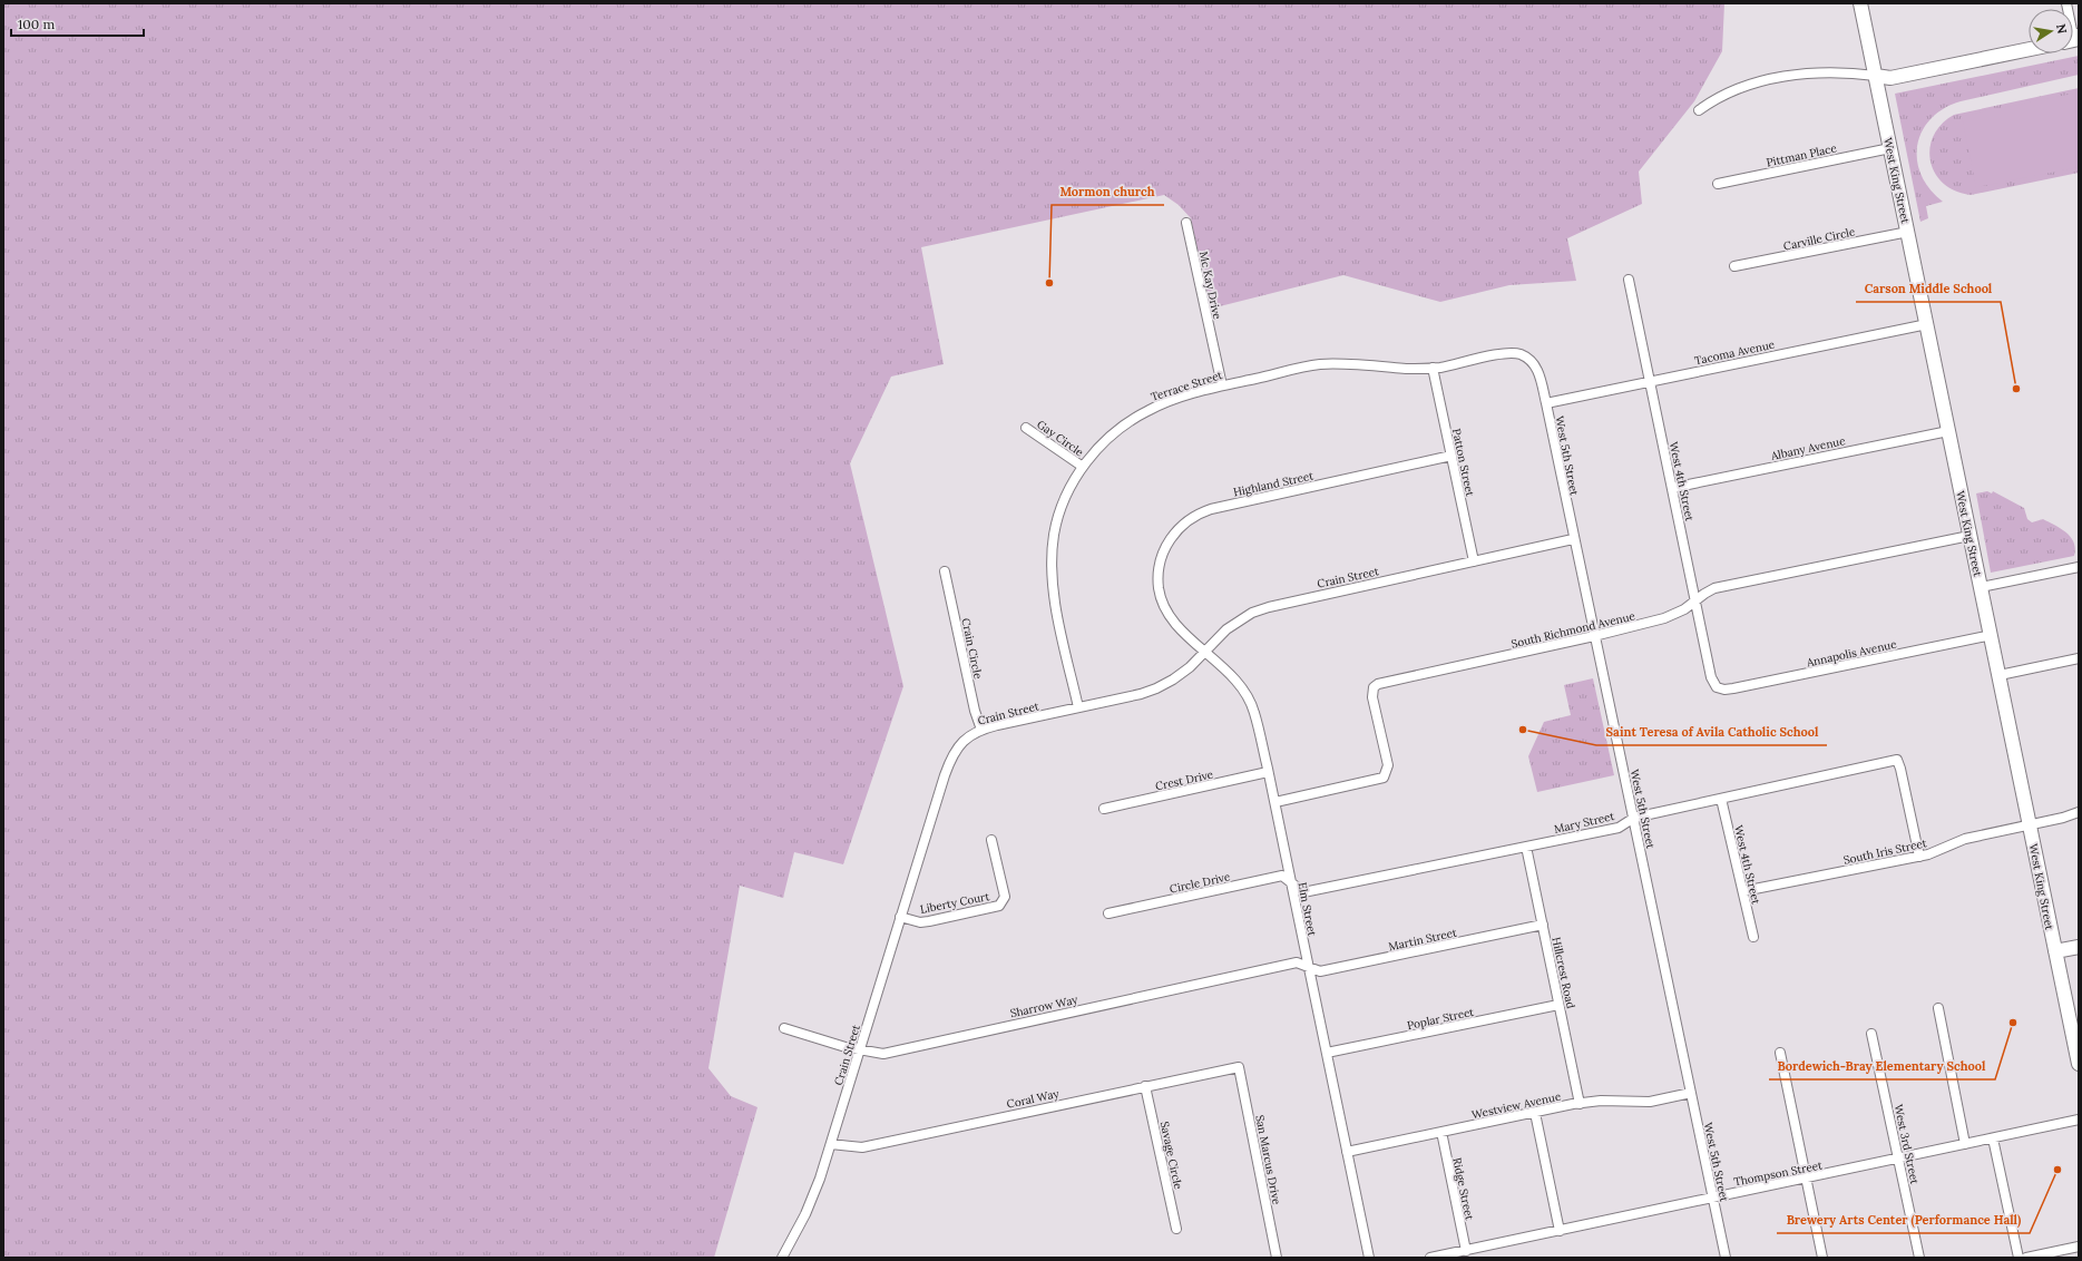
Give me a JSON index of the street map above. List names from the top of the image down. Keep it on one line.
{"streets":{"street":["Pittman Place","West King Street","Carville Circle","Mc Kay Drive","Tacoma Avenue","Terrace Street","Gay Circle","Albany Avenue","West 5th Street","Patton Street","West 4th Street","Highland Street","Crain Street","South Richmond Avenue","Crain Circle","Annapolis Avenue","Crest Drive","Mary Street","South Iris Street","Circle Drive","Liberty Court","Elm Street","Martin Street","Hillcrest Road","Sharrow Way","Poplar Street","Coral Way","Westview Avenue","West 3rd Street","Savage Circle","San Marcus Drive","Thompson Street","Ridge Street"]},"crossings":[["Pittman Place","West King Street"],["West King Street","Carville Circle"],["West King Street","Tacoma Avenue"],["West King Street","Albany Avenue"],["West King Street","South Richmond Avenue"],["West King Street","Annapolis Avenue"],["West King Street","South Iris Street"],["Mc Kay Drive","Terrace Street"],["Tacoma Avenue","West 5th Street"],["Tacoma Avenue","West 4th Street"],["Terrace Street","Gay Circle"],["Terrace Street","West 5th Street"],["Terrace Street","Patton Street"],["Terrace Street","Crain Street"],["Albany Avenue","West 4th Street"],["West 5th Street","Crain Street"],["West 5th Street","South Richmond Avenue"],["West 5th Street","Mary Street"],["West 5th Street","Westview Avenue"],["West 5th Street","Thompson Street"],["Patton Street","Highland Street"],["Patton Street","Crain Street"],["West 4th Street","South Richmond Avenue"],["West 4th Street","Annapolis Avenue"],["West 4th Street","Mary Street"],["West 4th Street","South Iris Street"],["Highland Street","Elm Street"],["Crain Street","Crain Circle"],["Crain Street","Liberty Court"],["Crain Street","Elm Street"],["Crain Street","Sharrow Way"],["Crain Street","Coral Way"],["South Richmond Avenue","Elm Street"],["Crest Drive","Elm Street"],["Mary Street","South Iris Street"],["Mary Street","Circle Drive"],["Mary Street","Elm Street"],["Mary Street","Hillcrest Road"],["Circle Drive","Elm Street"],["Elm Street","Martin Street"],["Elm Street","Sharrow Way"],["Elm Street","Poplar Street"],["Elm Street","Westview Avenue"],["Martin Street","Hillcrest Road"],["Martin Street","Sharrow Way"],["Hillcrest Road","Poplar Street"],["Hillcrest Road","Westview Avenue"],["Coral Way","Savage Circle"],["Coral Way","San Marcus Drive"],["Westview Avenue","Ridge Street"],["West 3rd Street","Thompson Street"],["Thompson Street","Ridge Street"]],"places":["Mormon church","Carson Middle School","Saint Teresa of Avila Catholic School","Bordewich-Bray Elementary School","Brewery Arts Center (Performance Hall)"],"scale_bar":"100 m","north":"right"}
